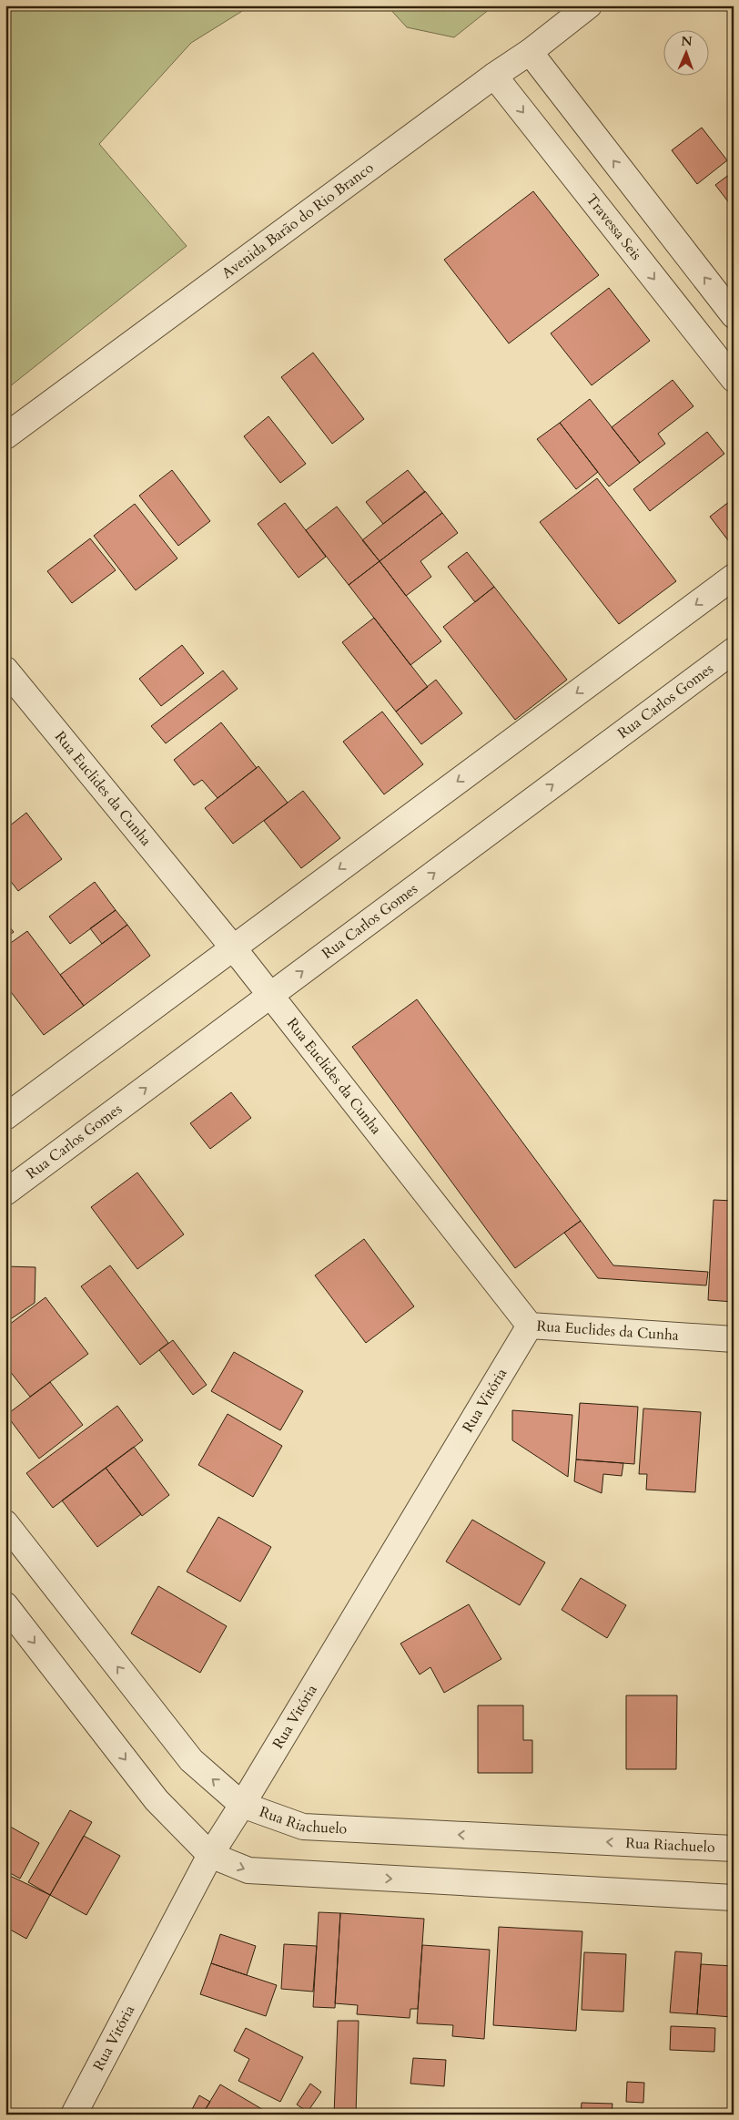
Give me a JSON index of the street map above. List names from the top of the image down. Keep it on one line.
{"streets":{"street":["Avenida Barão do Rio Branco","Travessa Seis","Rua Carlos Gomes","Rua Euclides da Cunha","Rua Vitória","Rua Riachuelo"]},"crossings":[["Avenida Barão do Rio Branco","Travessa Seis"],["Rua Carlos Gomes","Rua Euclides da Cunha"],["Rua Euclides da Cunha","Rua Vitória"],["Rua Vitória","Rua Riachuelo"]],"north":"top"}
